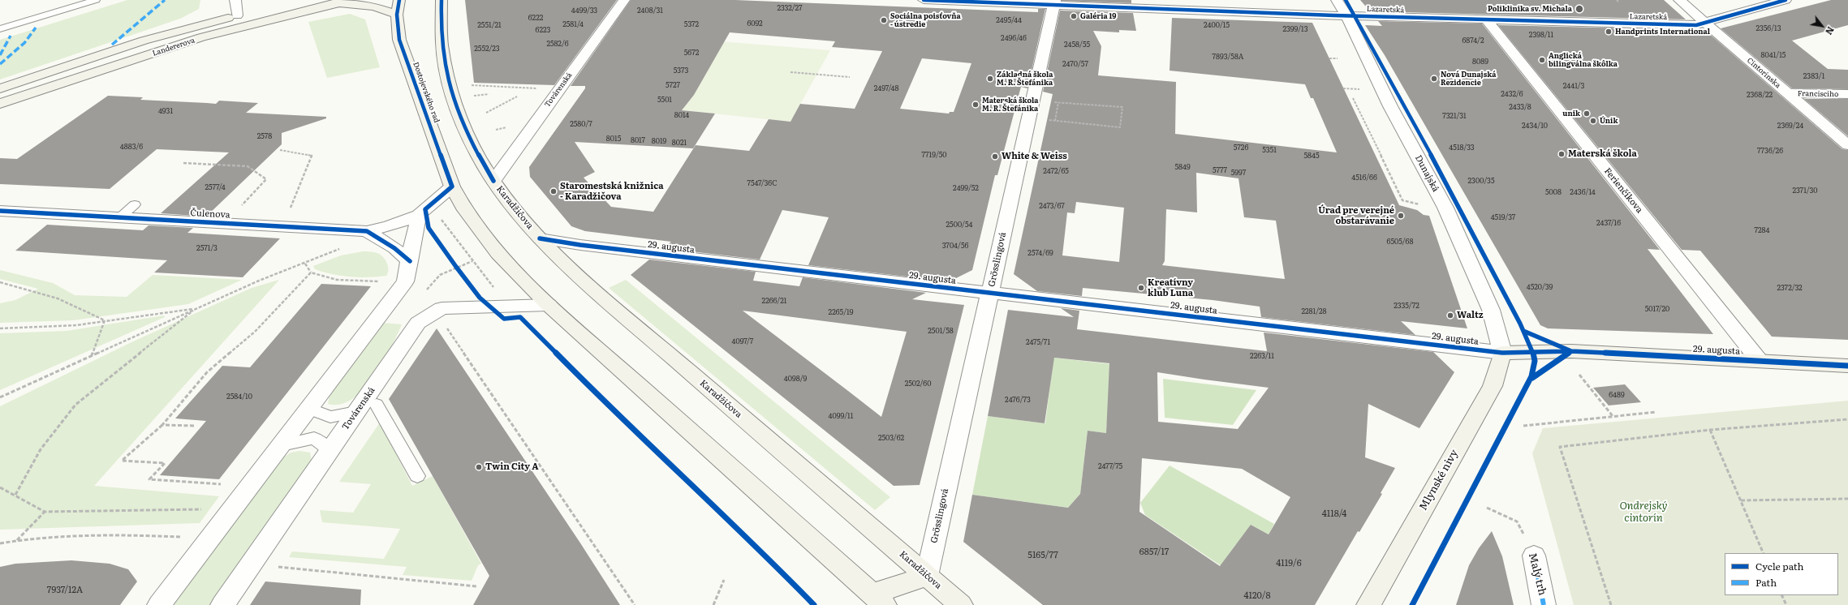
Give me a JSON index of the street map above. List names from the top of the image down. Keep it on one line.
{"streets":{"main road":["Landererova","Dostojevského rad","Karadžičova","29. augusta","Mlynské nivy"],"street":["Lazaretská","Cintorínska","Továrenská","Francisciho","Dunajská","Ferienčíkova","Čulenova","Grösslingová","Malý trh"]},"crossings":[["Lazaretská","Cintorínska"],["Lazaretská","Dunajská"],["Lazaretská","Ferienčíkova"],["Lazaretská","Grösslingová"],["Cintorínska","Francisciho"],["Továrenská","Dostojevského rad"],["Továrenská","Karadžičova"],["Dunajská","29. augusta"],["Dunajská","Mlynské nivy"],["Ferienčíkova","29. augusta"],["Karadžičova","29. augusta"],["Karadžičova","Grösslingová"],["29. augusta","Grösslingová"],["29. augusta","Mlynské nivy"]],"parks":["Ondrejský cintorín"],"places":["Poliklinika sv. Michala","Galéria 19","Sociálna poisťovňa - ústredie","Handprints International","Anglická bilingválna škôlka","Základná škola M. R. Štefánika","Nová Dunajská Rezidencie","Materská škola M. R. Štefánika","unik","Únik","Materská škola","White & Weiss","Staromestská knižnica - Karadžičova","Úrad pre verejné obstarávanie","Kreatívny klub Luna","Waltz","Twin City A"],"house_numbers":["2332/27","4499/33","2408/31","6222","2495/44","6092","2581/4","5372","2551/21","2400/15","2356/13","2399/13","6223","2398/11","2496/46","6874/2","2582/6","2458/55","2552/23","5672","8041/15","7893/58A","8089","2470/57","5373","2383/1","5727","2441/3","2497/48","2432/6","2368/22","5501","2433/8","4931","8014","7321/31","2580/7","2434/10","2369/24","2578","8015","8017","8019","8021","4883/6","5726","4518/33","5351","7736/26","7719/50","5845","5849","5777","2472/65","5997","4516/66","2300/35","7547/36C","2577/4","2499/52","2371/30","5008","2436/14","2473/67","4519/37","2437/16","2500/54","7284","6505/68","3704/56","2571/3","2574/69","4520/39","2372/32","2266/21","2335/72","5017/20","2281/28","2265/19","2501/58","4097/7","2475/71","2263/11","4098/9","2502/60","6489","2584/10","2476/73","4099/11","2503/62","2477/75","4118/4","6857/17","5165/77","4119/6","7937/12A","4120/8"],"legend":["Cycle path","Path"],"north":"bottom right"}
